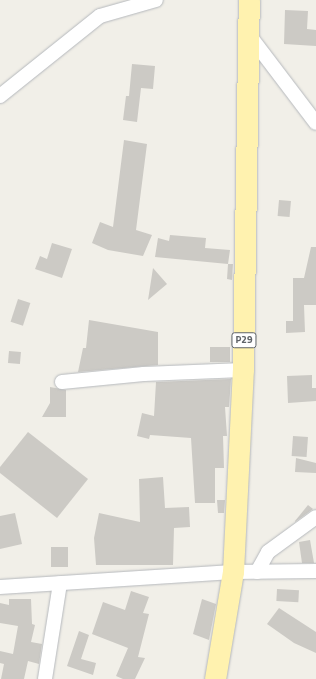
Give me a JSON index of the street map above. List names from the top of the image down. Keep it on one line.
{"streets":{"main road":["P29"]}}
